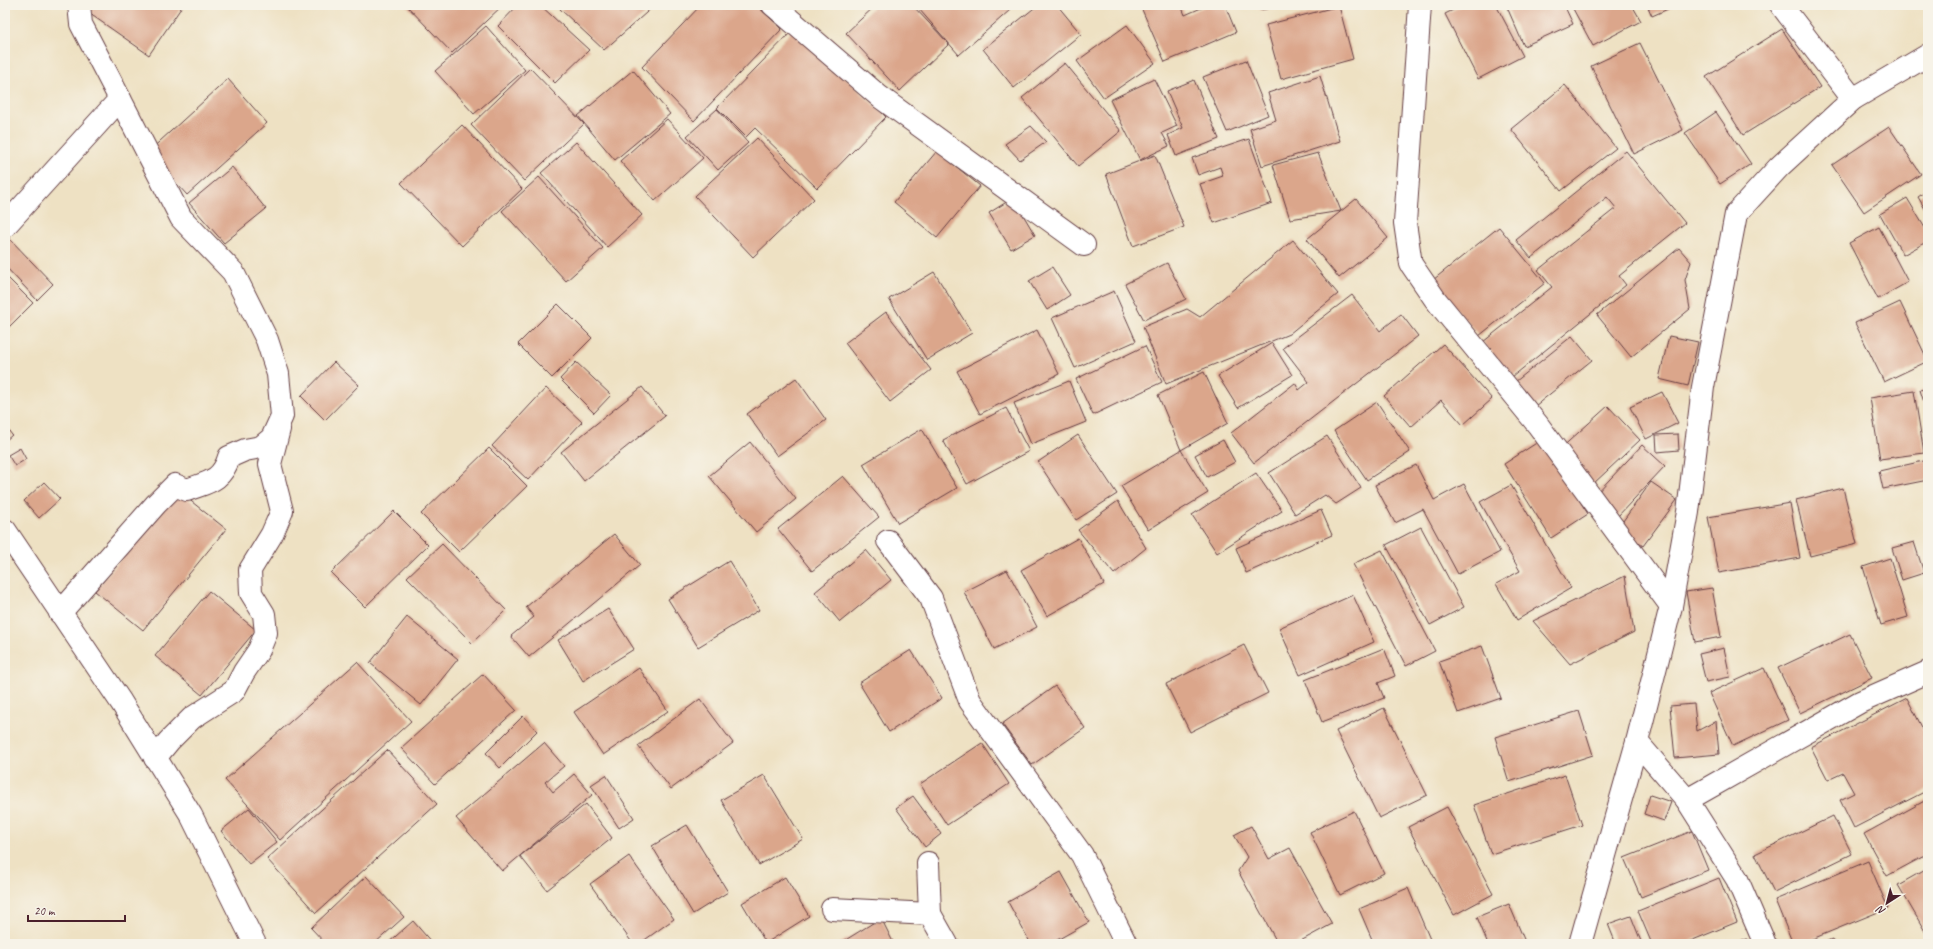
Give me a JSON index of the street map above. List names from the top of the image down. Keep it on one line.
{"scale_bar":"20 m","north":"bottom left"}
